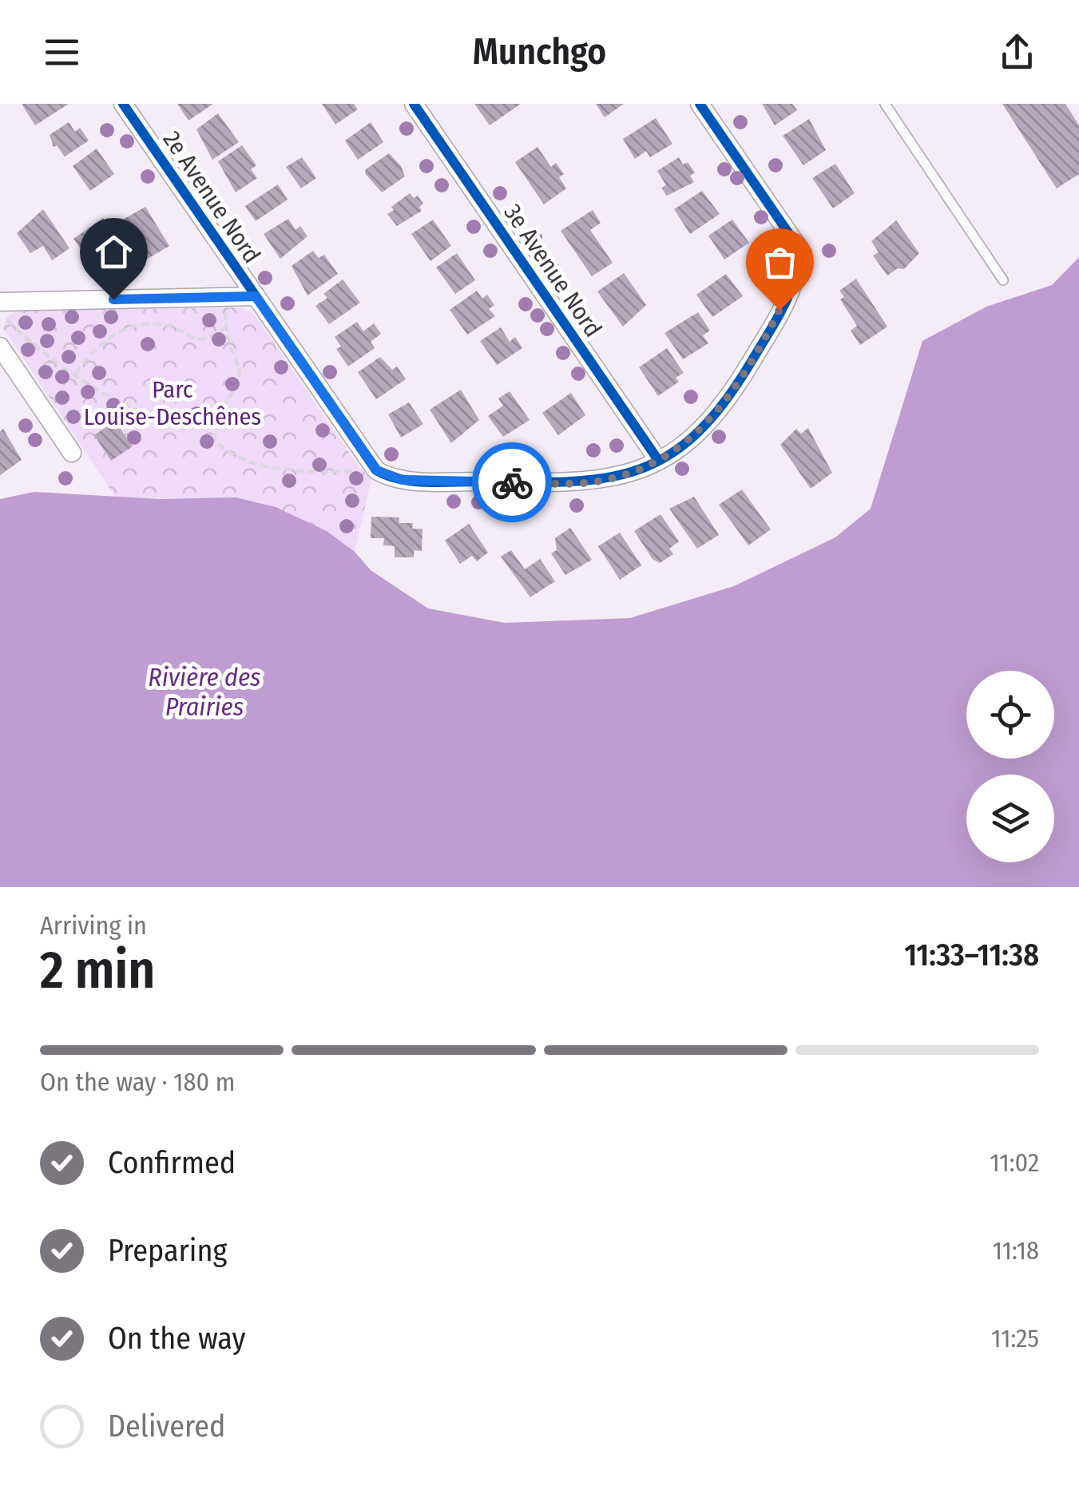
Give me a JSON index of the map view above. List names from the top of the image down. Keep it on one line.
{"streets":{"street":["2e Avenue Nord","3e Avenue Nord"]},"water":["Rivière des Prairies"],"parks":["Parc Louise-Deschênes"],"page":{"header":"Munchgo","heading":["2 min","Arriving in","11:33–11:38"],"bar":"On the way · 180 m","list":[["Confirmed","11:02"],["Preparing","11:18"],["On the way","11:25"],"Delivered"]}}
